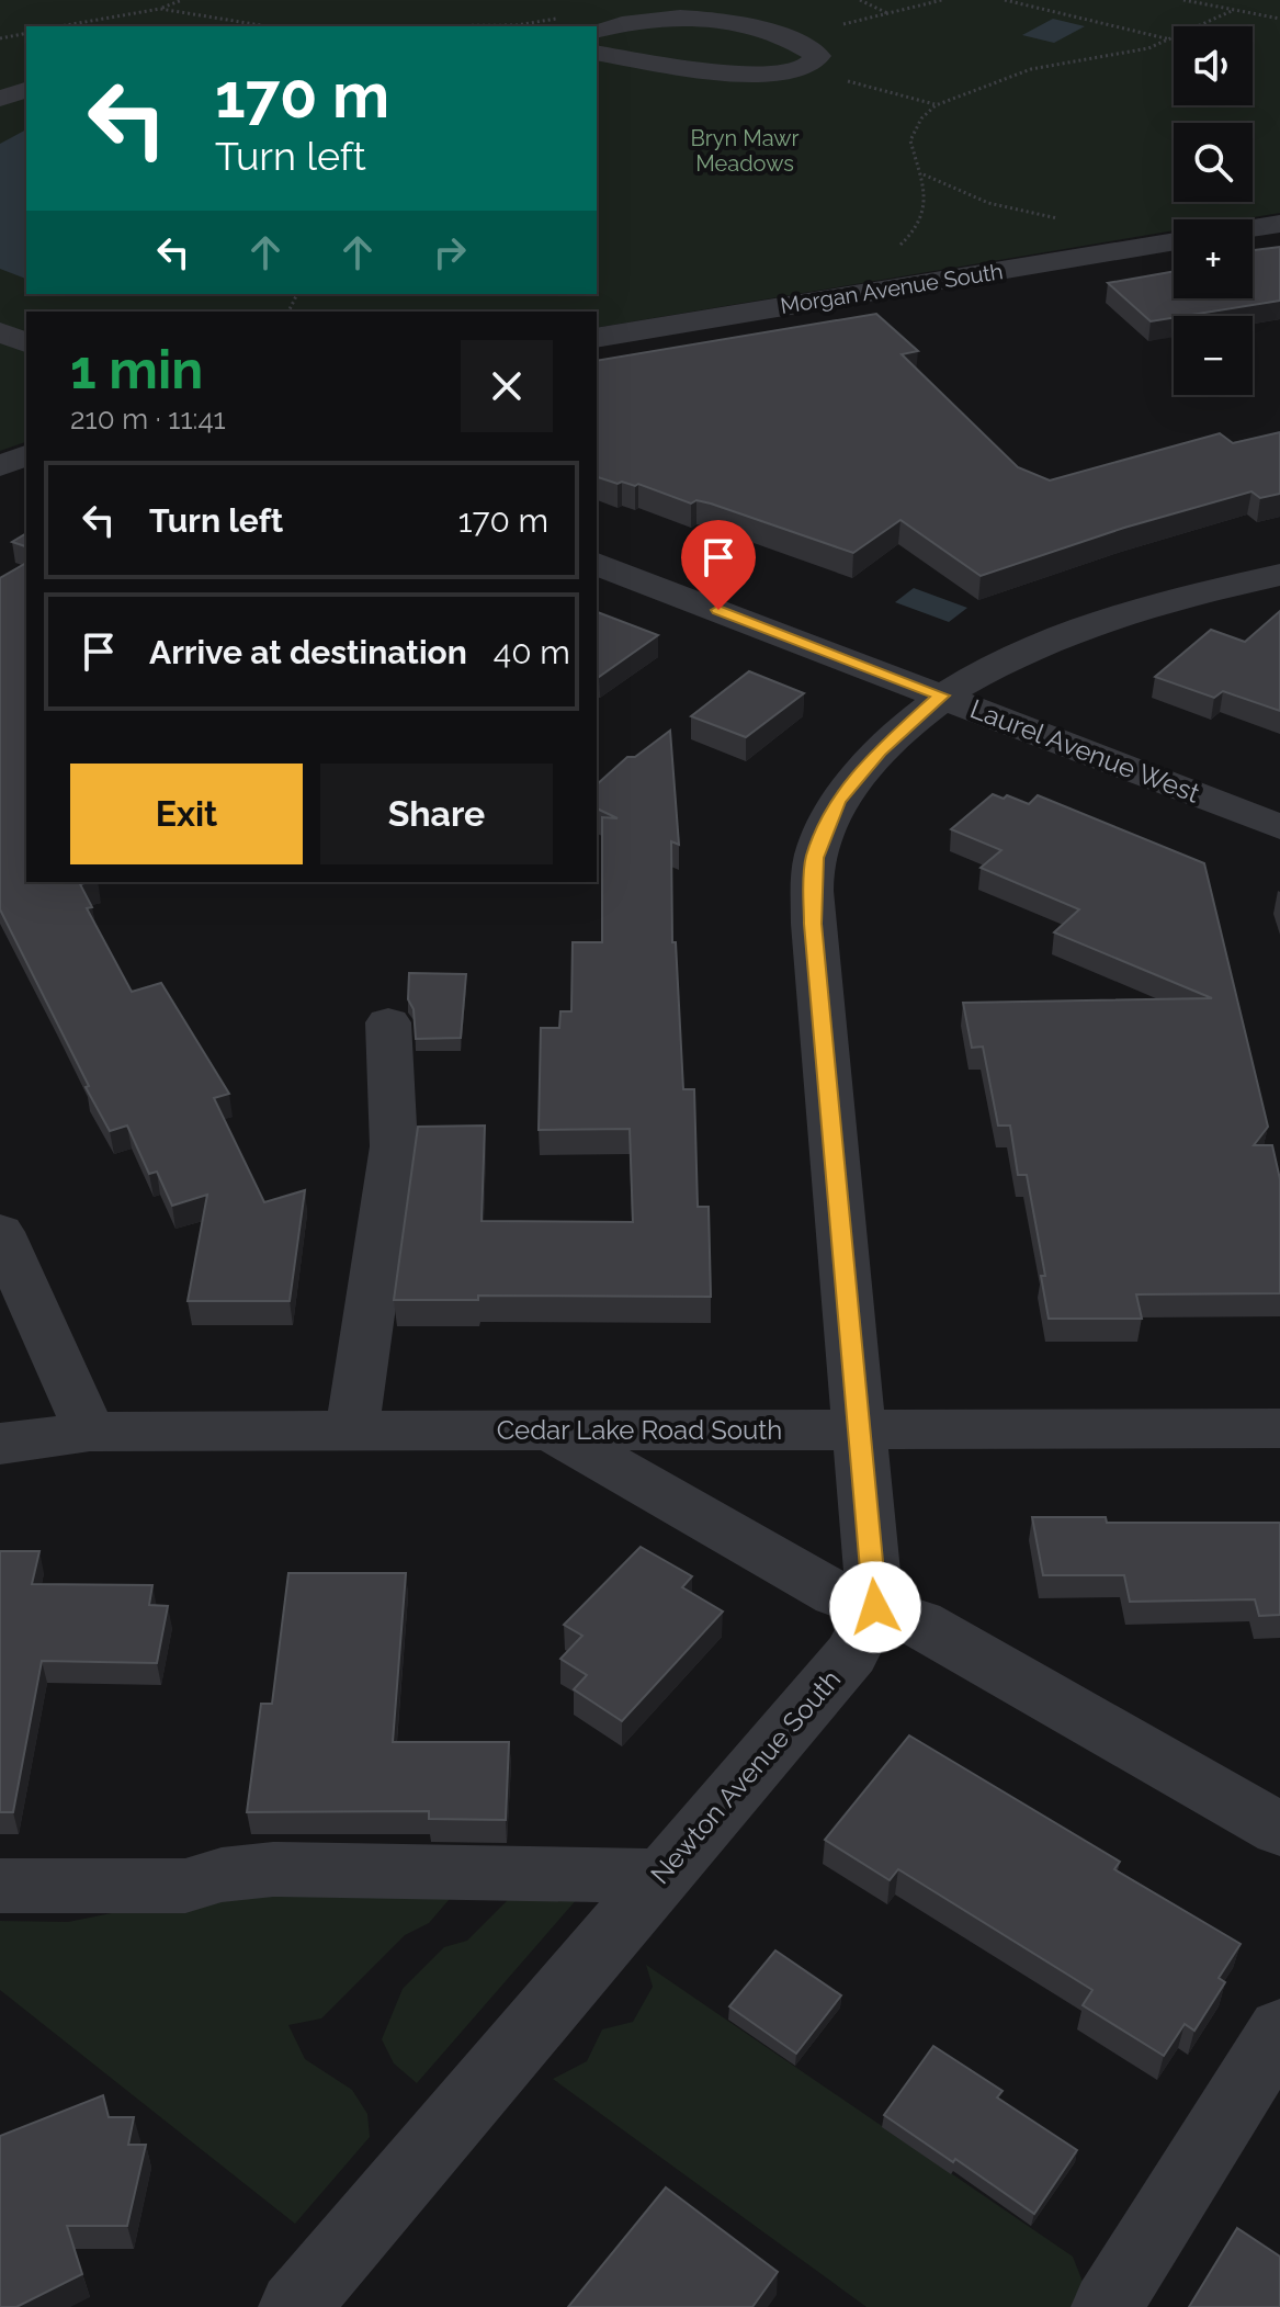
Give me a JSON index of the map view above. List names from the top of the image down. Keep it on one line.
{"streets":{"street":["Morgan Avenue South","Laurel Avenue West","Cedar Lake Road South","Newton Avenue South"]},"parks":["Bryn Mawr Meadows"],"page":{"map_buttons":["+","−"],"turn":["170 m","Turn left"],"heading":["1 min","210 m · 11:41"],"list":[{"name":"Turn left","value":"170 m"},{"name":"Arrive at destination","value":"40 m"}],"buttons":["Exit","Share"]}}
